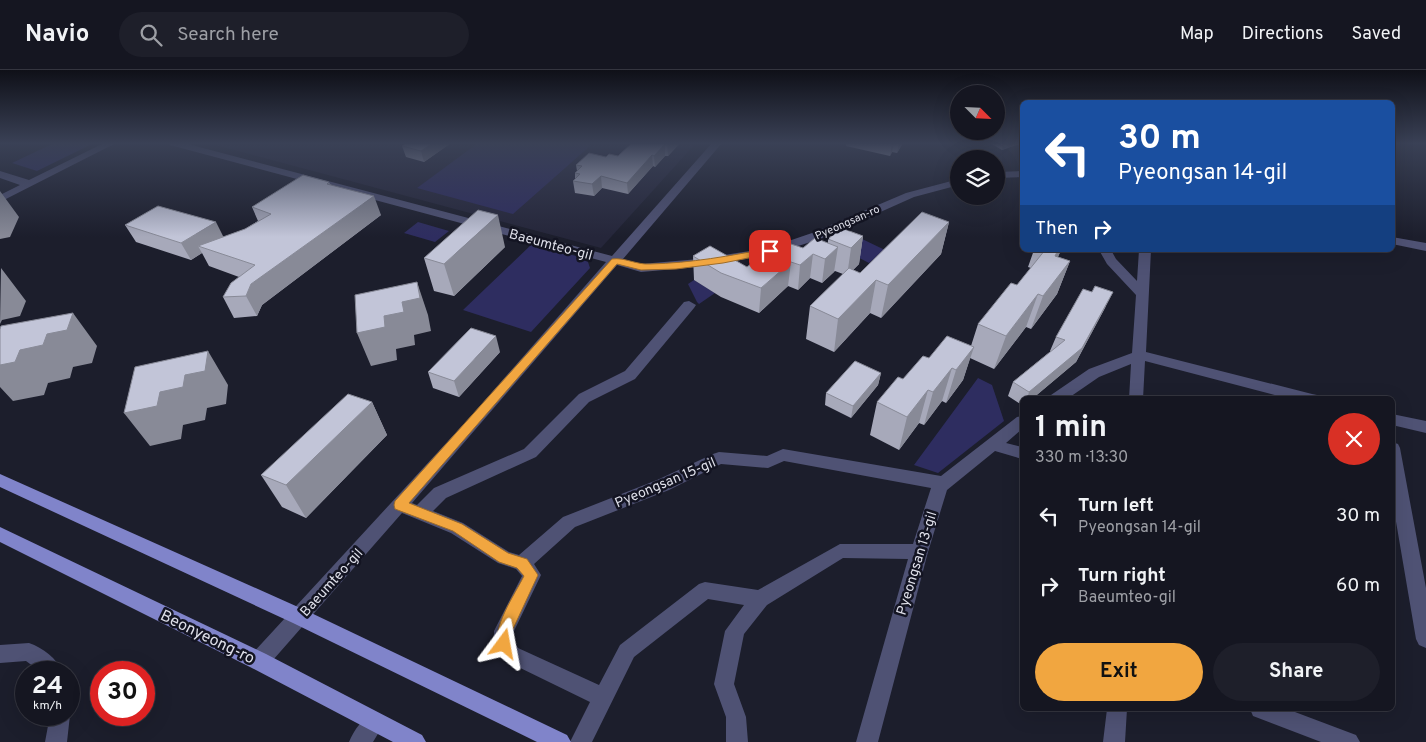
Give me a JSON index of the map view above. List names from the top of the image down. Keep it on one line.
{"streets":{"main road":["Beonyeong-ro"],"street":["Pyeongsan-ro","Baeumteo-gil","Pyeongsan 15-gil","Pyeongsan 13-gil"]},"crossings":[["Pyeongsan-ro","Baeumteo-gil"],["Baeumteo-gil","Beonyeong-ro"],["Pyeongsan 15-gil","Pyeongsan 13-gil"]],"north":"bottom right","page":{"header":"Navio","search":"Search here","nav":["Map","Directions","Saved"],"turn":["30 m","Pyeongsan 14-gil"],"then":"Then","heading":["1 min","330 m · 13:30"],"list":[{"name":"Turn left","note":"Pyeongsan 14-gil","value":"30 m"},{"name":"Turn right","note":"Baeumteo-gil","value":"60 m"}],"buttons":["Exit","Share"],"speed":"24 km/h","limit":"30"}}
